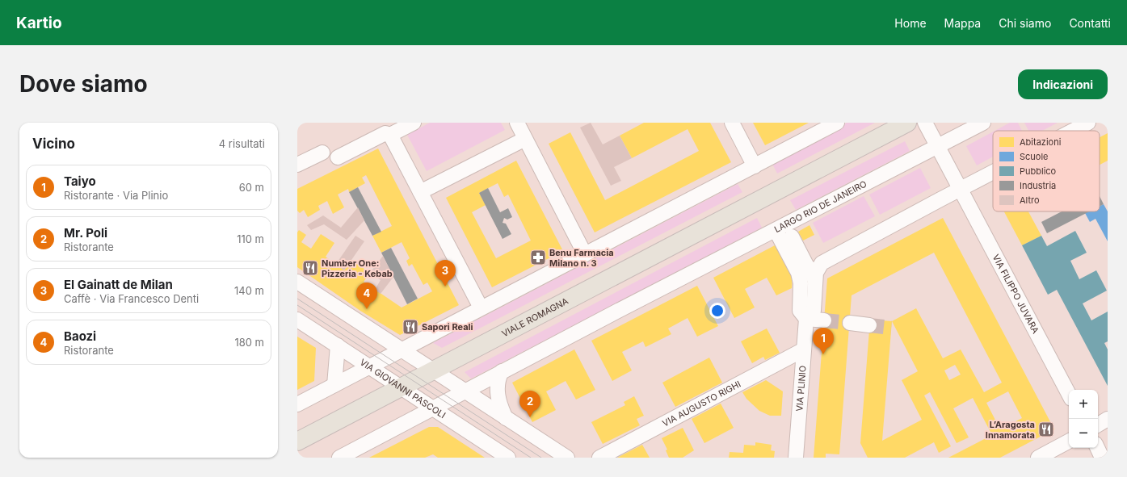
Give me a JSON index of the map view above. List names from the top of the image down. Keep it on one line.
{"streets":{"main road":["VIALE ROMAGNA"],"street":["LARGO RIO DE JANEIRO","VIA FILIPPO JUVARA","VIA GIOVANNI PASCOLI","VIA PLINIO","VIA AUGUSTO RIGHI"]},"crossings":[["LARGO RIO DE JANEIRO","VIA PLINIO"],["VIALE ROMAGNA","VIA GIOVANNI PASCOLI"],["VIA PLINIO","VIA AUGUSTO RIGHI"]],"places":{"pharmacy":["Benu Farmacia Milano n. 3"],"restaurant":["Number One: Pizzeria - Kebab","Sapori Reali","L’Aragosta Innamorata"]},"legend":["Abitazioni","Scuole","Pubblico","Industria","Altro"],"page":{"header":"Kartio","nav":["Home","Mappa","Chi siamo","Contatti"],"buttons":"Indicazioni","title":"Dove siamo","heading":["Vicino","4 risultati"],"list":[{"mark":"1","name":"Taiyo","note":"Ristorante · Via Plinio","value":"60 m"},{"mark":"2","name":"Mr. Poli","note":"Ristorante","value":"110 m"},{"mark":"3","name":"El Gainatt de Milan","note":"Caffè · Via Francesco Denti","value":"140 m"},{"mark":"4","name":"Baozi","note":"Ristorante","value":"180 m"}],"pins":["3","4","1","2"],"map_buttons":["+","−"]}}
